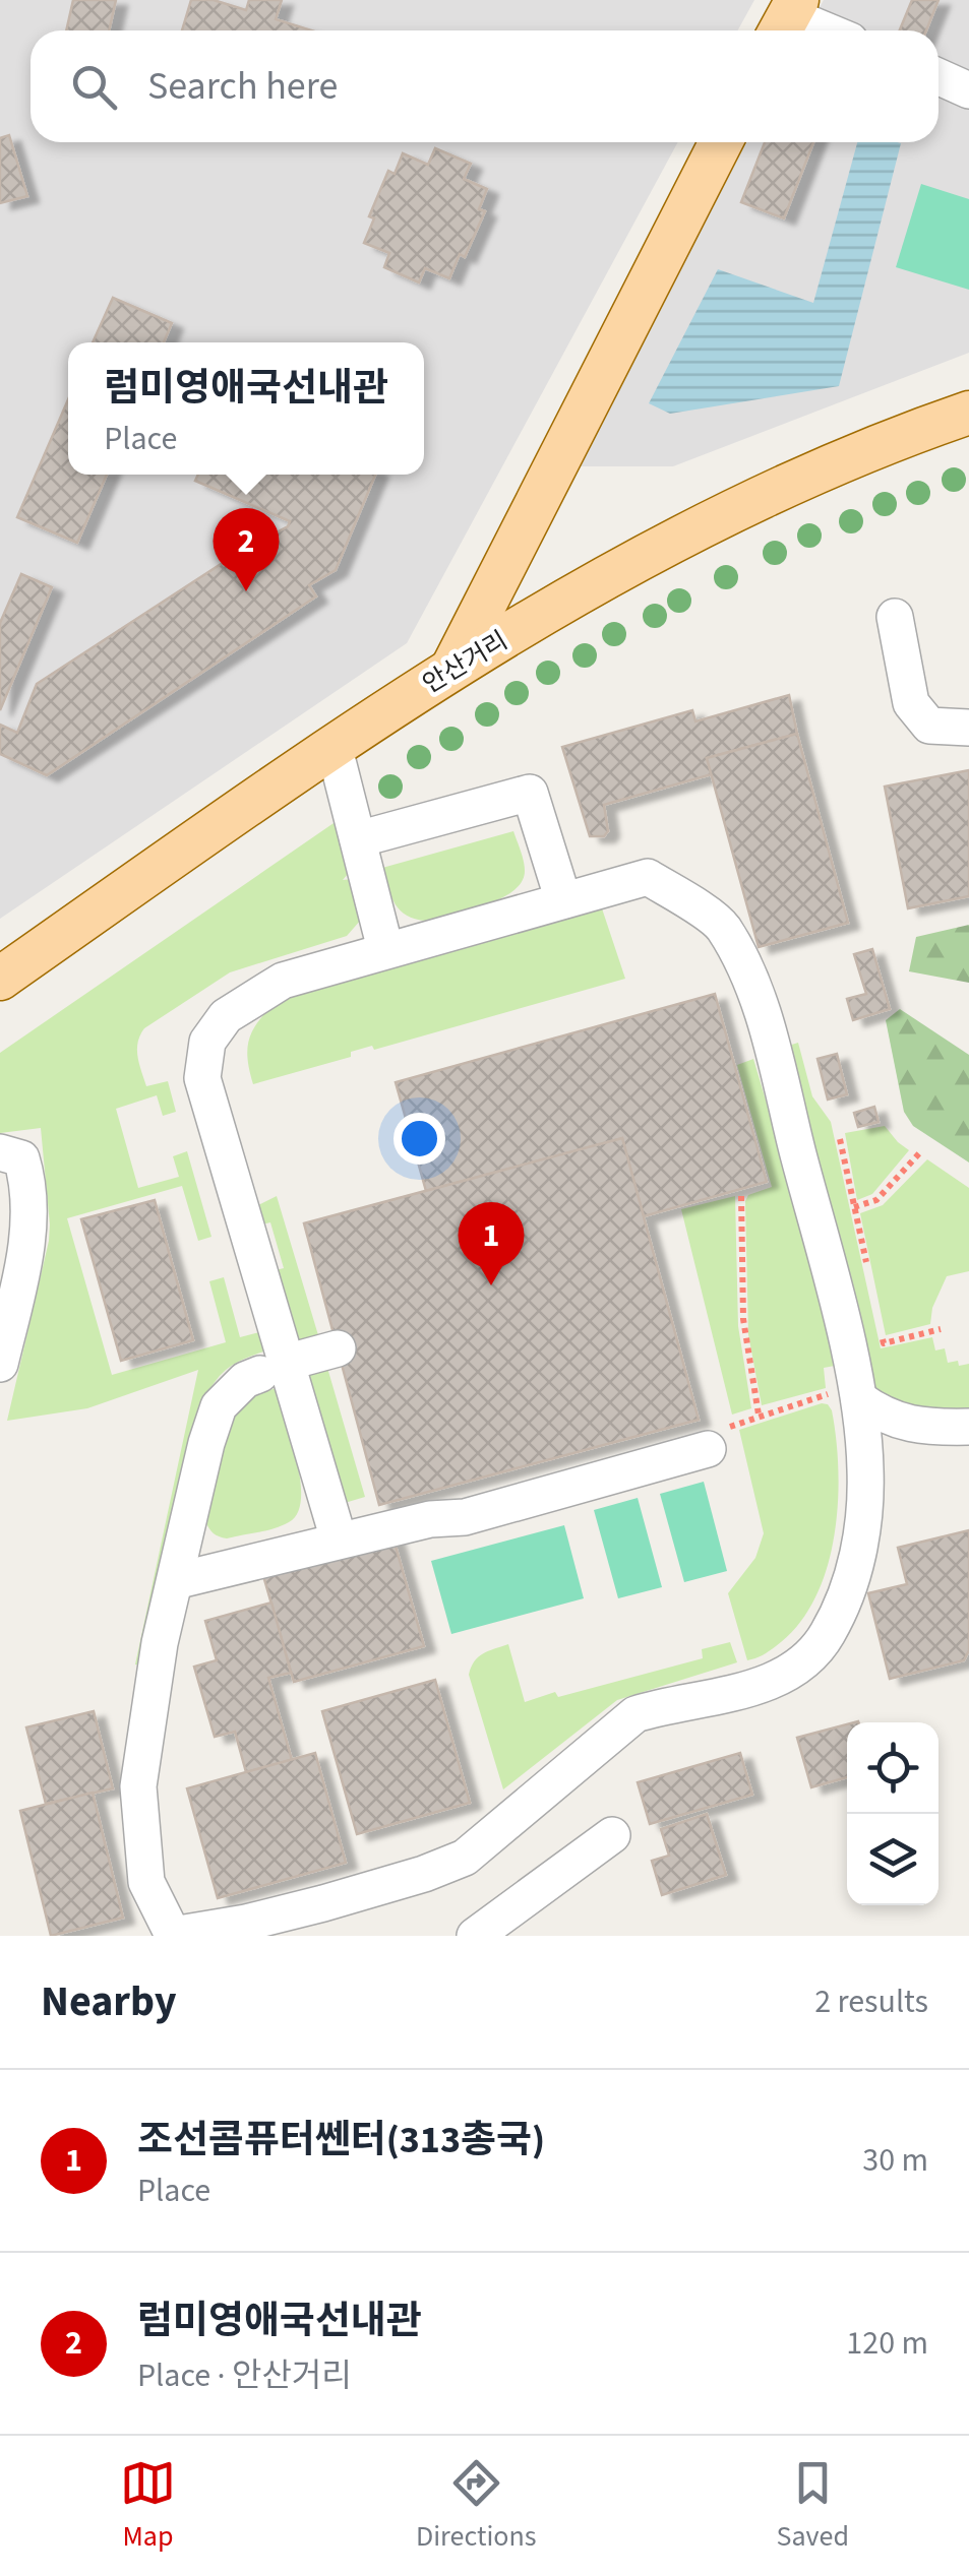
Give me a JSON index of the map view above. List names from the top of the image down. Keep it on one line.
{"streets":{"main road":["안산거리"]},"page":{"search":"Search here","popup":["럼미영애국선내관","Place"],"pins":["2","1"],"heading":["Nearby","2 results"],"list":[{"mark":"1","name":"조선콤퓨터쎈터(313총국)","note":"Place","value":"30 m"},{"mark":"2","name":"럼미영애국선내관","note":"Place · 안산거리","value":"120 m"}],"nav":["Map","Directions","Saved"]}}
